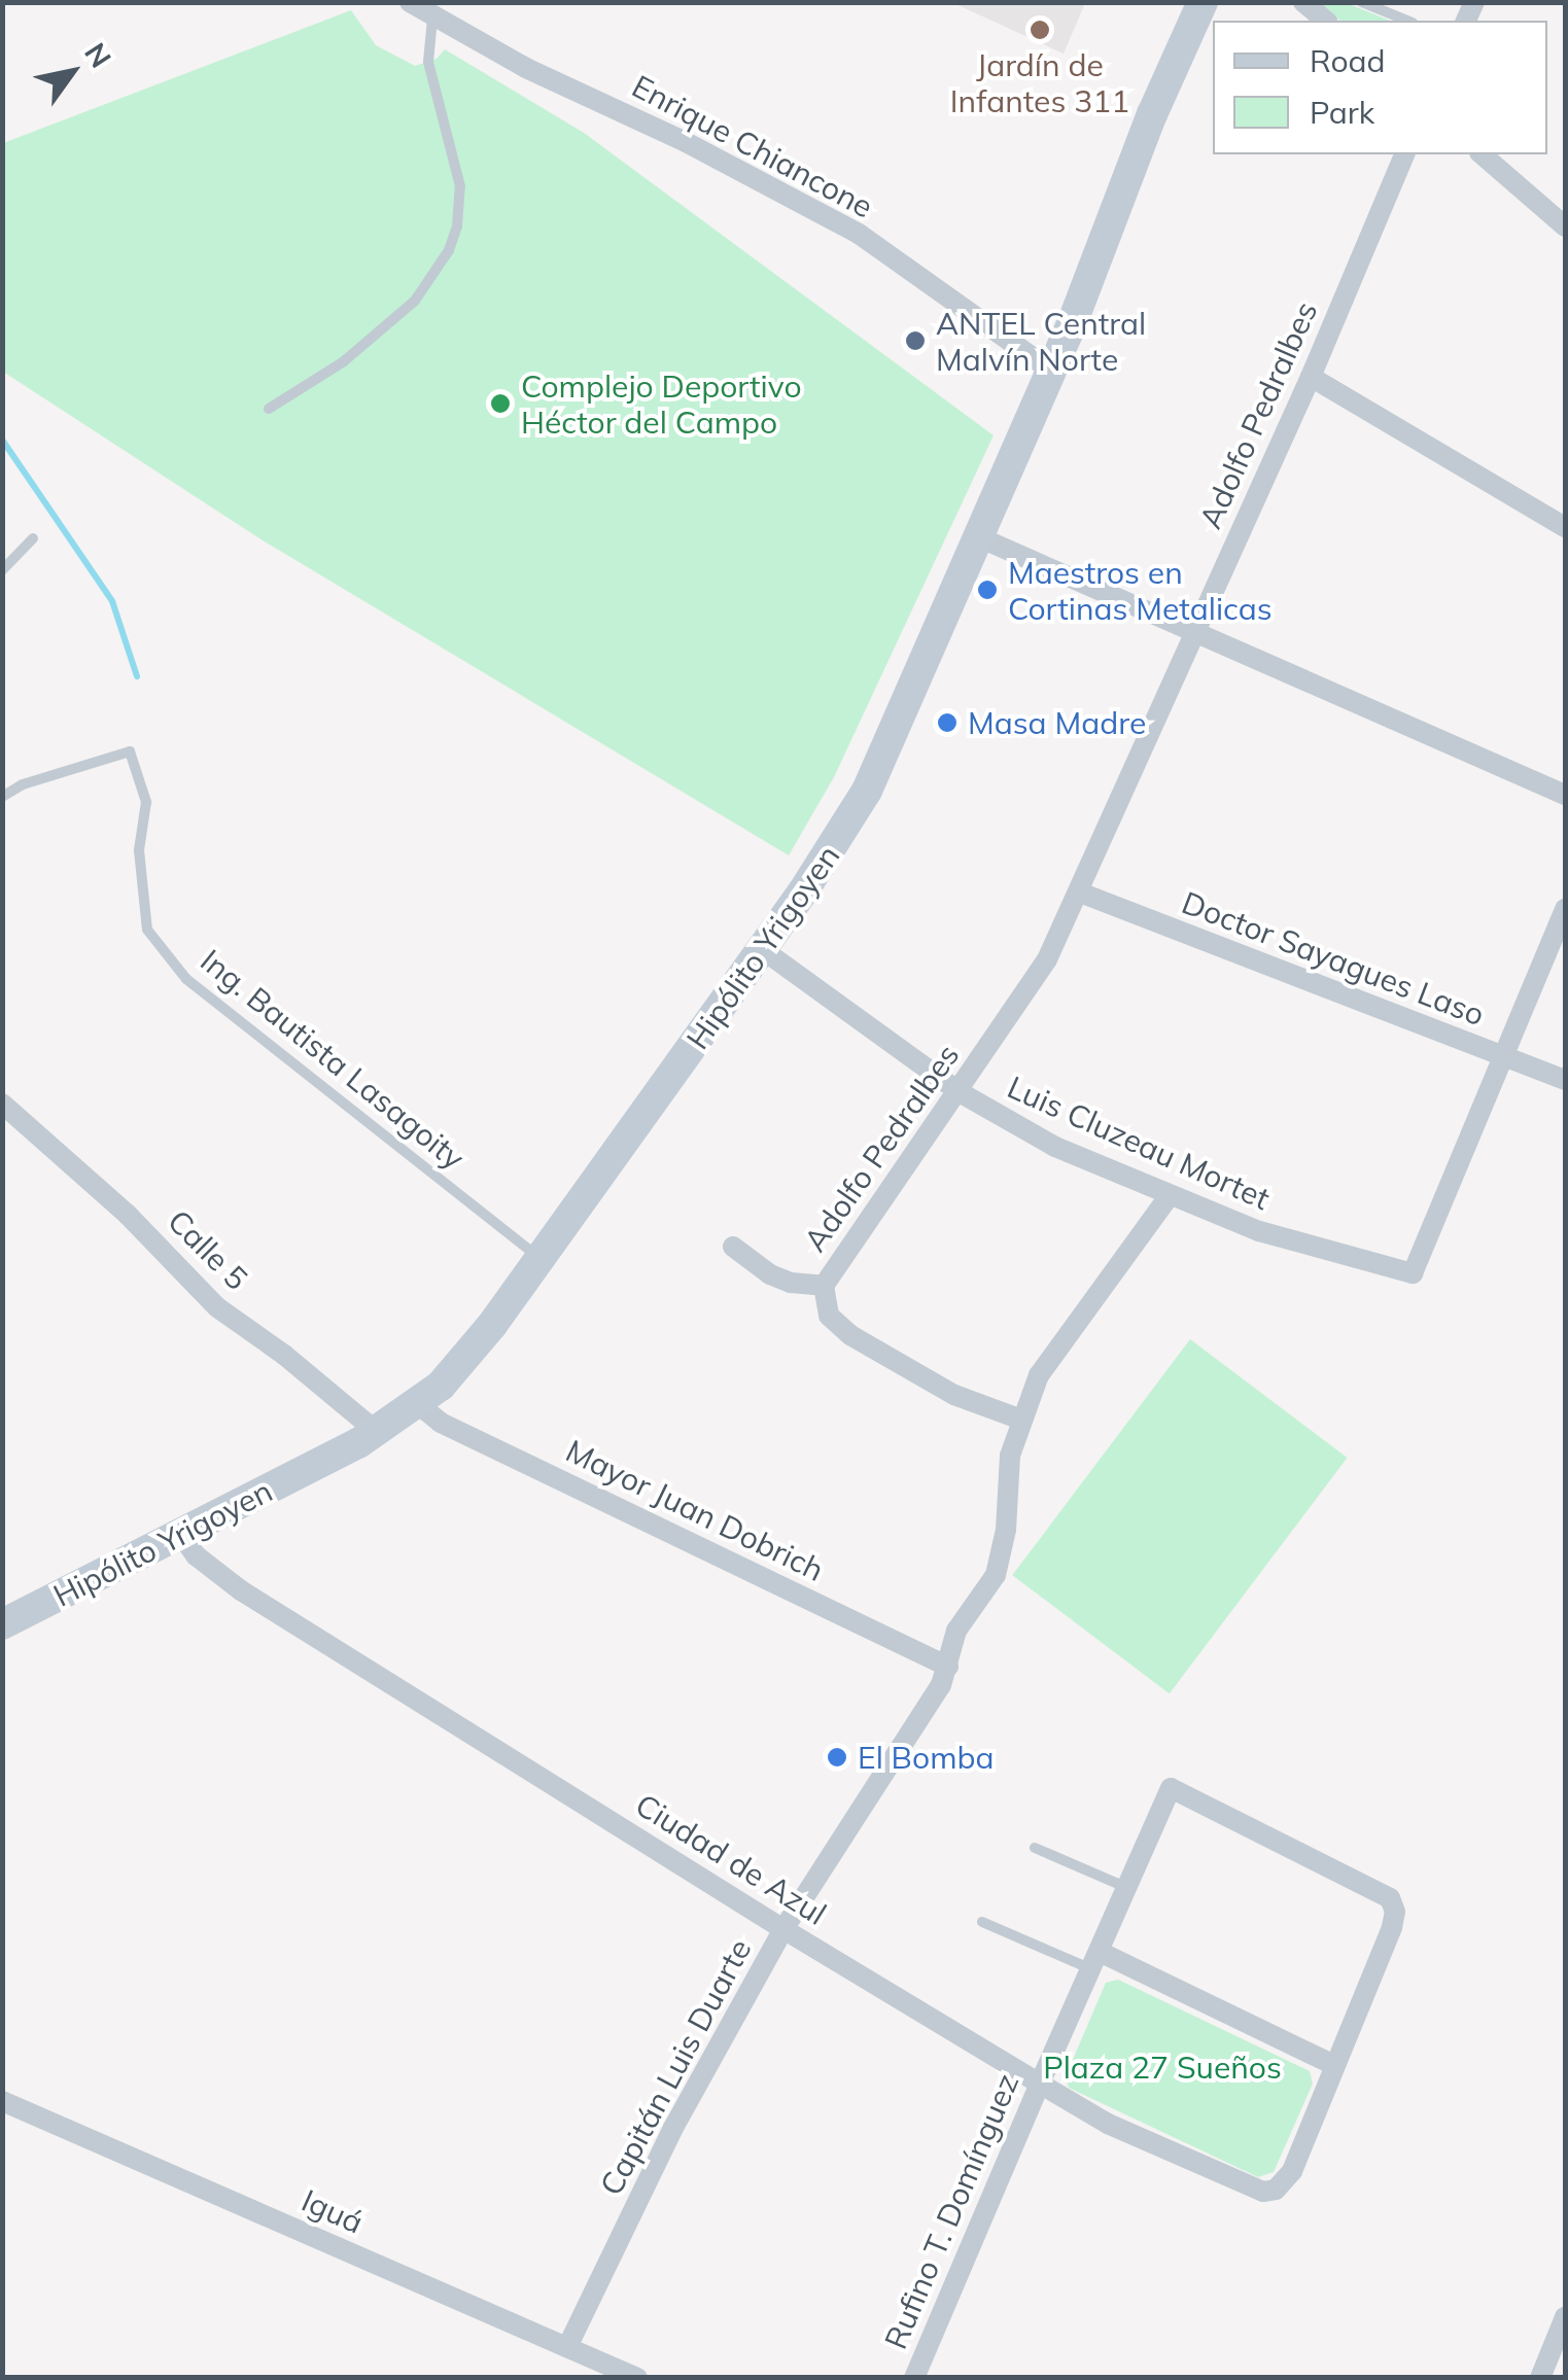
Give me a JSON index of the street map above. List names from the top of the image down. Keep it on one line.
{"streets":{"street":["Enrique Chiancone","Adolfo Pedralbes","Hipólito Yrigoyen","Doctor Sayagues Laso","Luis Cluzeau Mortet","Calle 5","Mayor Juan Dobrich","Ciudad de Azul","Capitán Luis Duarte","Iguá","Rufino T. Domínguez"],"lane":["Ing. Bautista Lasagoity"]},"crossings":[["Enrique Chiancone","Hipólito Yrigoyen"],["Adolfo Pedralbes","Doctor Sayagues Laso"],["Adolfo Pedralbes","Luis Cluzeau Mortet"],["Hipólito Yrigoyen","Ing. Bautista Lasagoity"],["Hipólito Yrigoyen","Luis Cluzeau Mortet"],["Hipólito Yrigoyen","Calle 5"],["Hipólito Yrigoyen","Mayor Juan Dobrich"],["Hipólito Yrigoyen","Ciudad de Azul"],["Doctor Sayagues Laso","Luis Cluzeau Mortet"],["Luis Cluzeau Mortet","Capitán Luis Duarte"],["Mayor Juan Dobrich","Capitán Luis Duarte"],["Ciudad de Azul","Capitán Luis Duarte"],["Ciudad de Azul","Rufino T. Domínguez"],["Capitán Luis Duarte","Iguá"]],"parks":["Plaza 27 Sueños"],"places":["Jardín de Infantes 311","ANTEL Central Malvín Norte","Complejo Deportivo Héctor del Campo","Maestros en Cortinas Metalicas","Masa Madre","El Bomba"],"legend":["Road","Park"],"north":"top right"}
